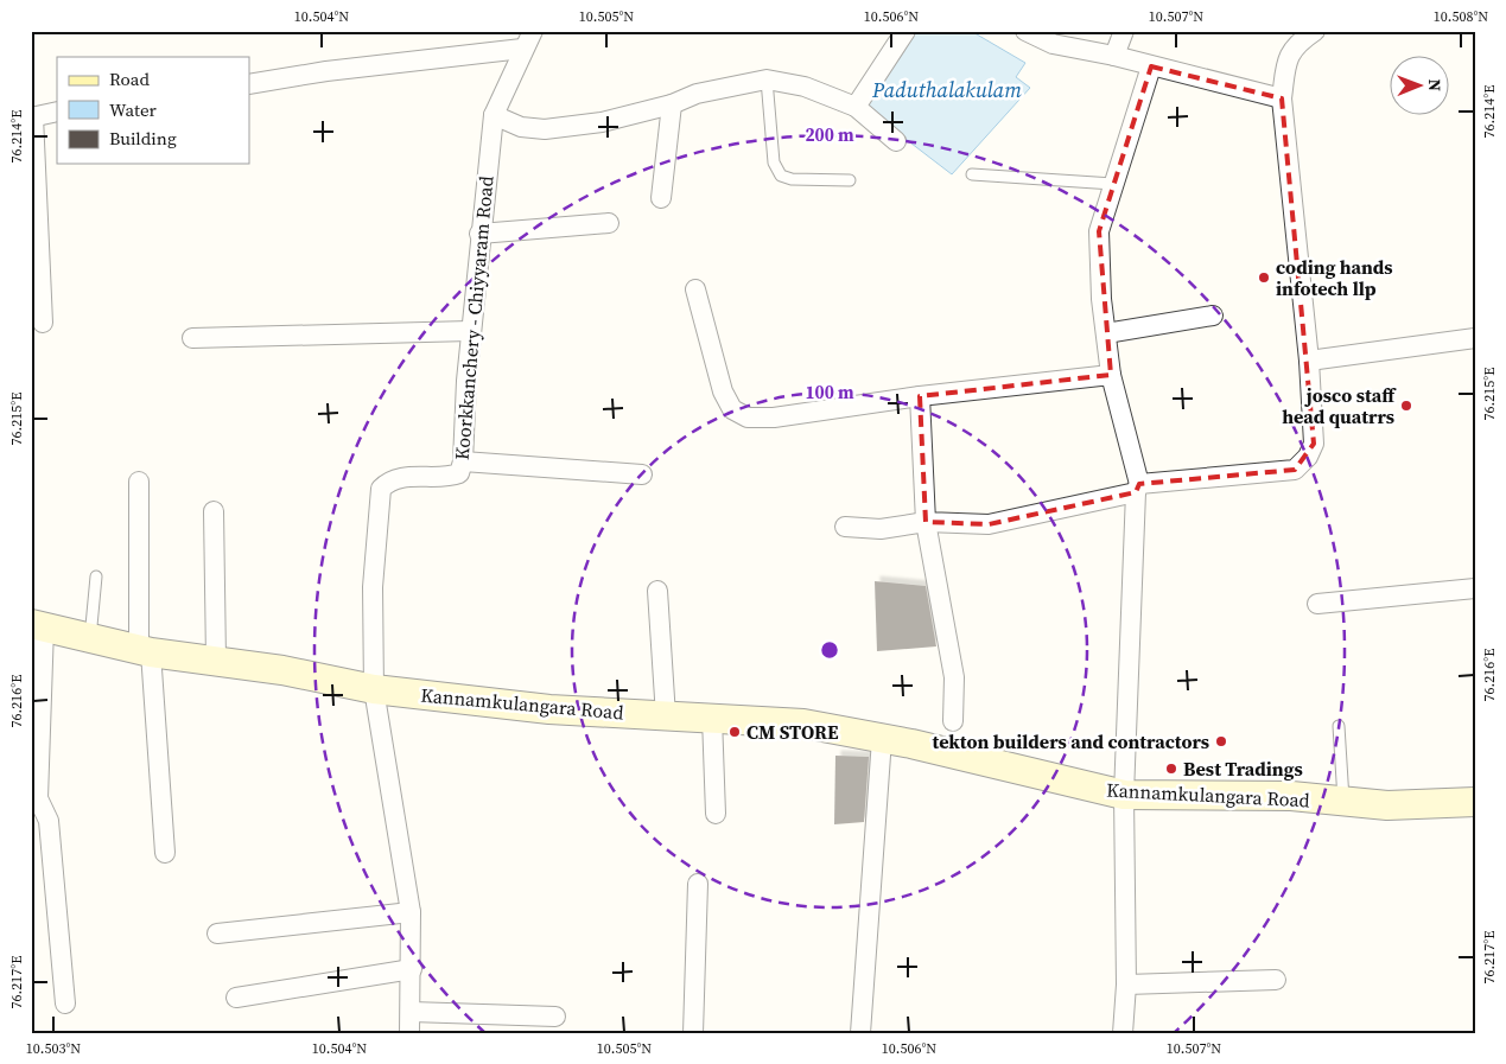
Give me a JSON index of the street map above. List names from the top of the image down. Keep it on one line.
{"streets":{"street":["Koorkkanchery - Chiyyaram Road","Kannamkulangara Road"]},"crossings":[["Koorkkanchery - Chiyyaram Road","Kannamkulangara Road"]],"water":["Paduthalakulam"],"places":["coding hands infotech llp","josco staff head quatrrs","CM STORE","tekton builders and contractors","Best Tradings"],"legend":["Road","Water","Building"],"north":"right","coordinates":["10.504°N","10.505°N","10.506°N","10.507°N","10.508°N","76.214°E","76.215°E","76.216°E","76.217°E","10.503°N"],"rings":["200 m","100 m"]}
